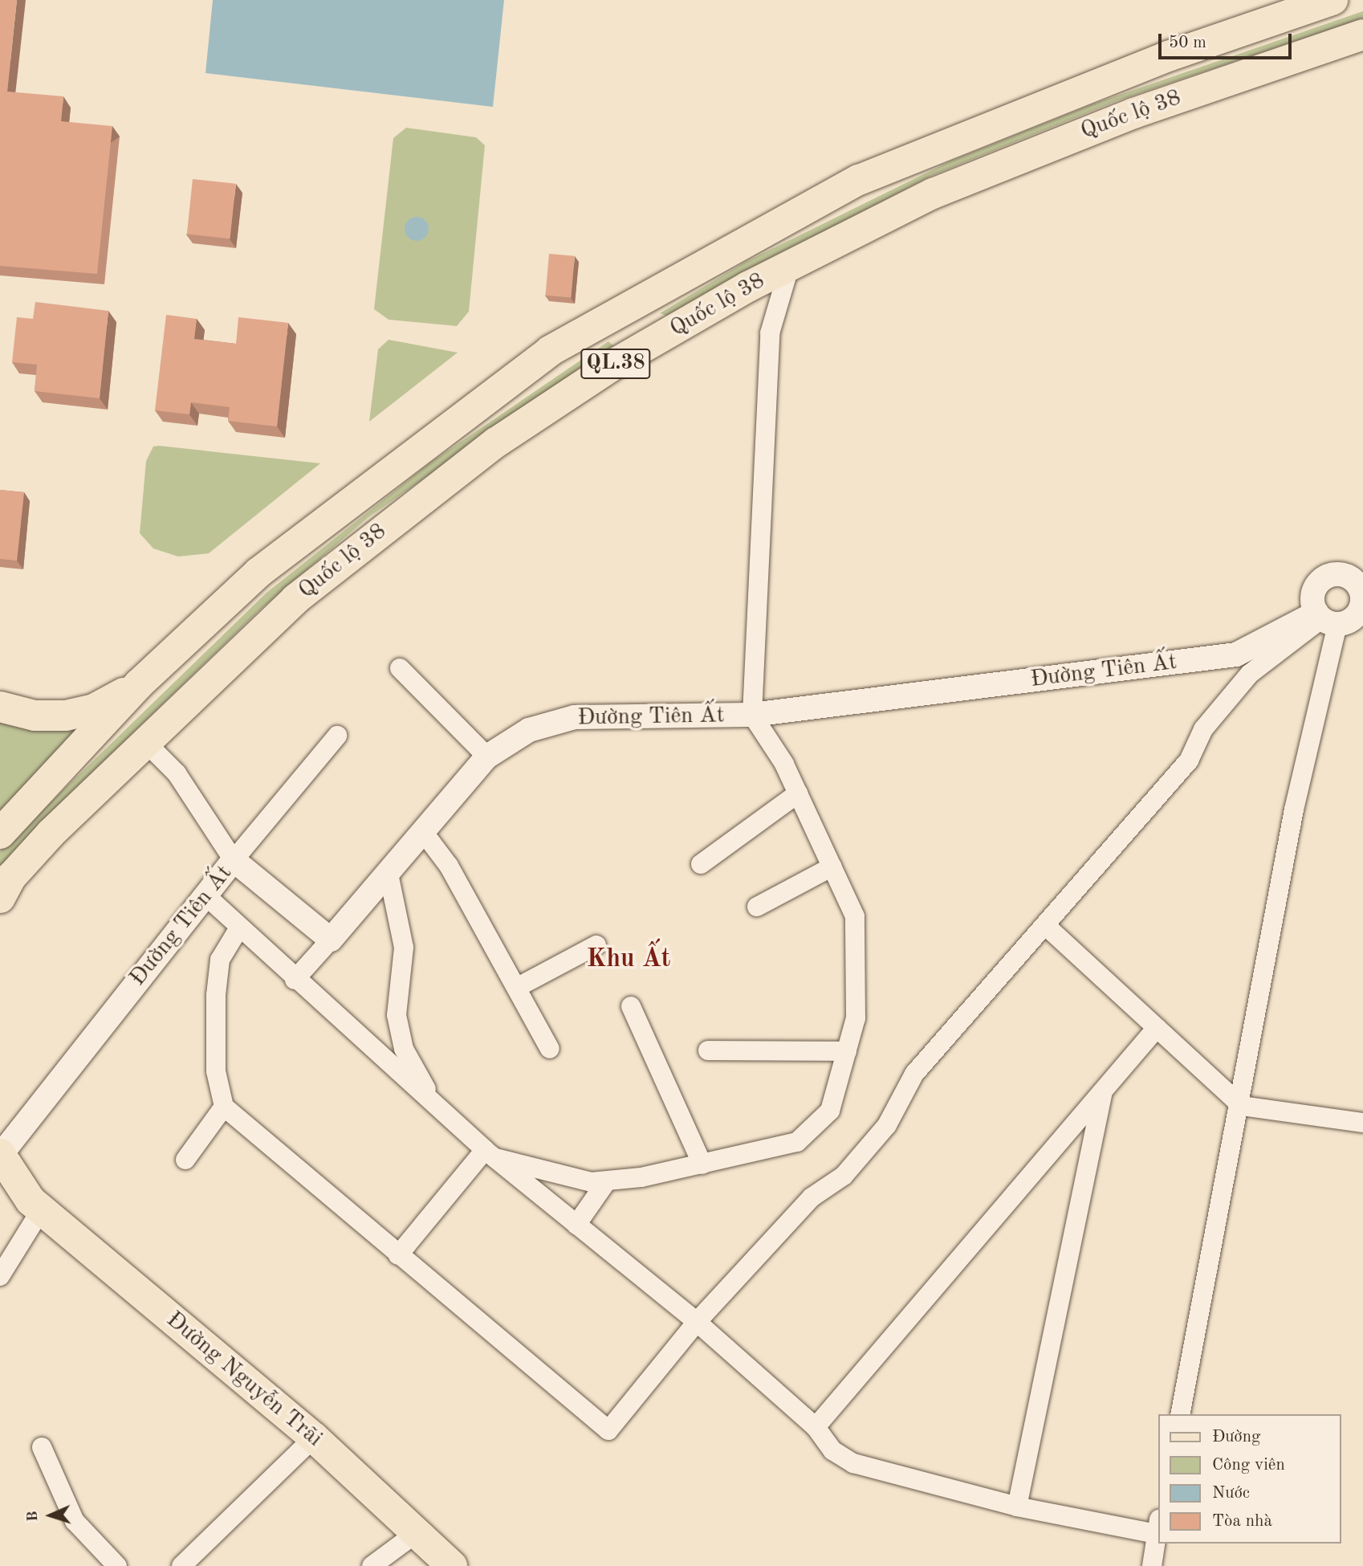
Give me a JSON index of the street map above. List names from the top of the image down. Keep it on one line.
{"streets":{"main road":["Quốc lộ 38","QL.38","Đường Nguyễn Trãi"],"street":["Đường Tiên Ất"]},"crossings":[["Đường Tiên Ất","Đường Nguyễn Trãi"]],"districts":["Khu Ất"],"legend":["Đường","Công viên","Nước","Tòa nhà"],"scale_bar":"50 m","north":"left"}
